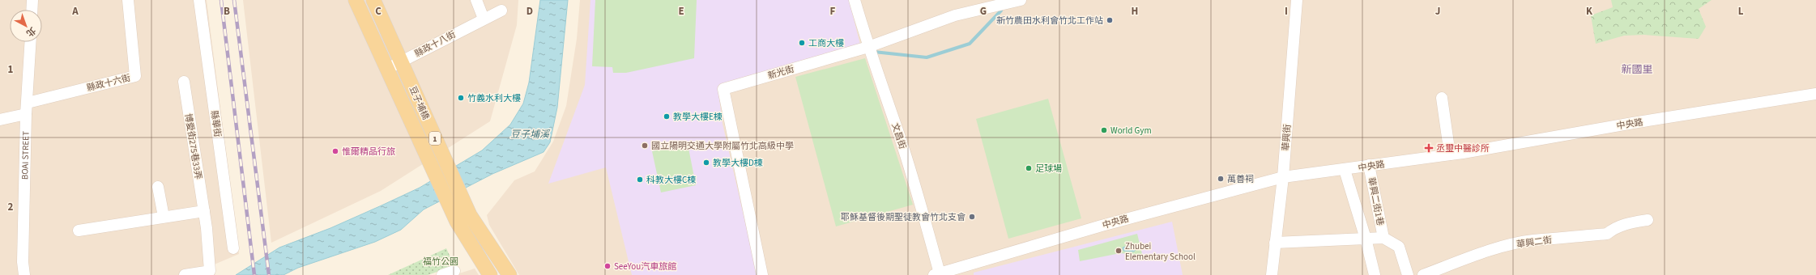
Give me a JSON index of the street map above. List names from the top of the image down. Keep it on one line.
{"streets":{"main road":["豆子埔橋","1"],"street":["縣政十八街","新光街","縣政十六街","縣華街","中央路","文昌街","華興街","博愛街275巷33弄","BOAI STREET","華興二街1巷","華興二街"]},"crossings":[["縣政十八街","豆子埔橋"],["縣政十八街","1"],["新光街","文昌街"],["縣政十六街","BOAI STREET"],["豆子埔橋","1"],["中央路","文昌街"],["中央路","華興街"],["中央路","華興二街1巷"]],"districts":["新國里"],"water":["豆子埔溪"],"parks":["福竹公園"],"places":{"other":["新竹農田水利會竹北工作站","工商大樓","竹義水利大樓","教學大樓E棟","World Gym","國立陽明交通大學附屬竹北高級中學","惟爾精品行旅","教學大樓D棟","足球場","萬善祠","科教大樓C棟","耶穌基督後期聖徒教會竹北支會","Zhubei Elementary School","SeeYou汽車旅館"],"health":["丞璽中醫診所"]},"north":"bottom right","grid":{"columns":["A","B","C","D","E","F","G","H","I","J","K","L"],"rows":["1","2"]}}
